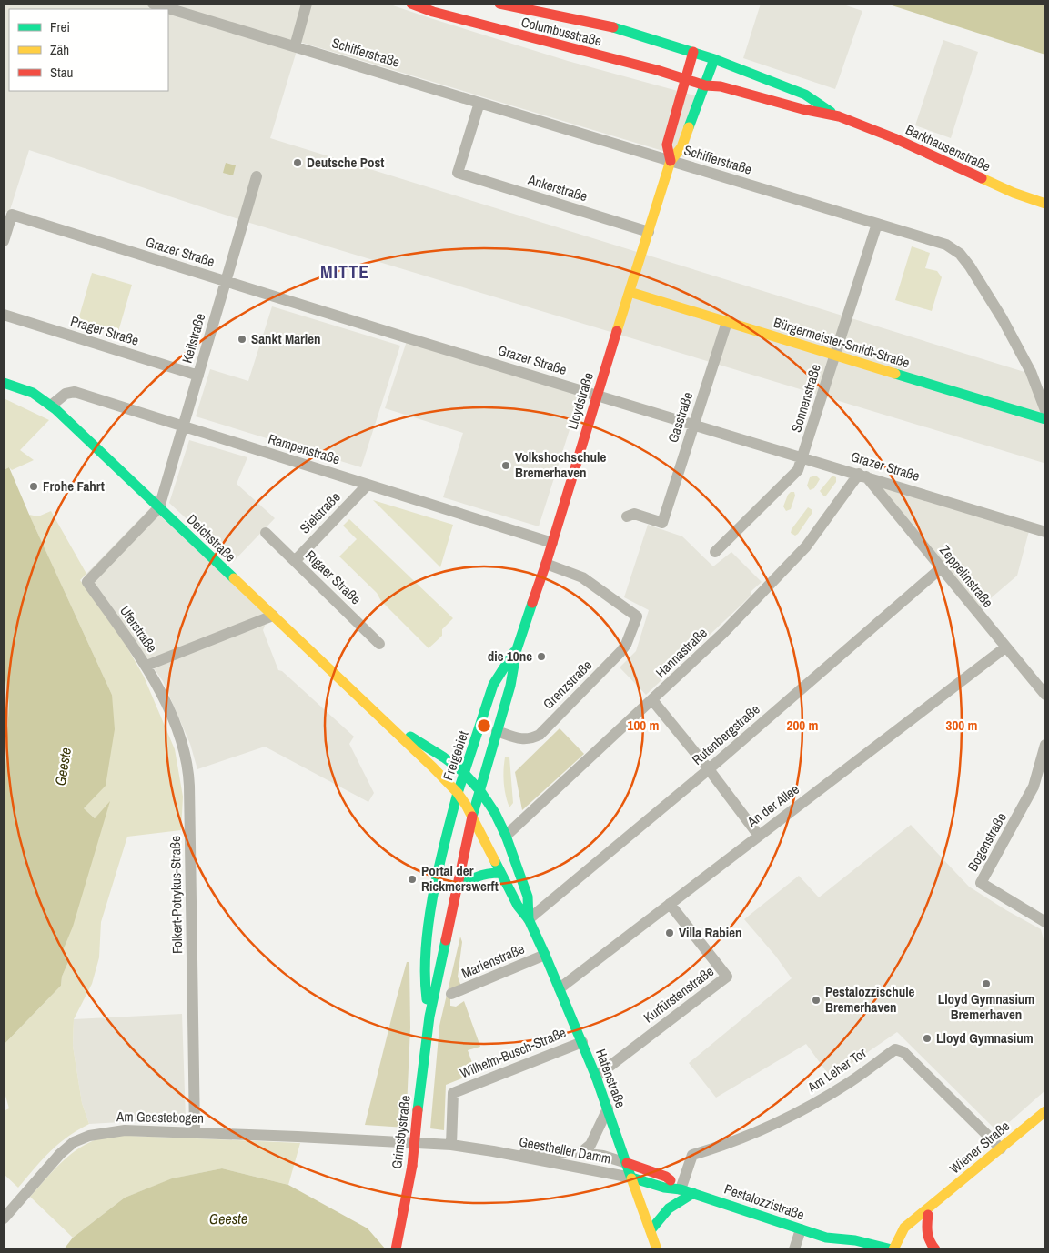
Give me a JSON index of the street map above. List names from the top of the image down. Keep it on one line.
{"streets":{"main road":["Columbusstraße","Barkhausenstraße","Bürgermeister-Smidt-Straße","Lloydstraße","Deichstraße","Freigebiet","Hafenstraße","Grimsbystraße","Wiener Straße","Pestalozzistraße"],"street":["Schifferstraße","Ankerstraße","Grazer Straße","Prager Straße","Keilstraße","Sonnenstraße","Gasstraße","Rampenstraße","Sielstraße","Zeppelinstraße","Rigaer Straße","Uferstraße","Hannastraße","Grenzstraße","Rutenbergstraße","An der Allee","Bogenstraße","Folkert-Potrykus-Straße","Marienstraße","Kurfürstenstraße","Wilhelm-Busch-Straße","Am Leher Tor","Am Geestebogen","Geestheller Damm"]},"crossings":[["Columbusstraße","Barkhausenstraße"],["Columbusstraße","Lloydstraße"],["Schifferstraße","Ankerstraße"],["Schifferstraße","Sonnenstraße"],["Schifferstraße","Lloydstraße"],["Barkhausenstraße","Lloydstraße"],["Ankerstraße","Lloydstraße"],["Grazer Straße","Keilstraße"],["Grazer Straße","Sonnenstraße"],["Grazer Straße","Lloydstraße"],["Grazer Straße","Gasstraße"],["Grazer Straße","Zeppelinstraße"],["Grazer Straße","Hannastraße"],["Prager Straße","Keilstraße"],["Keilstraße","Rampenstraße"],["Keilstraße","Deichstraße"],["Keilstraße","Uferstraße"],["Bürgermeister-Smidt-Straße","Sonnenstraße"],["Bürgermeister-Smidt-Straße","Lloydstraße"],["Bürgermeister-Smidt-Straße","Gasstraße"],["Lloydstraße","Rampenstraße"],["Lloydstraße","Deichstraße"],["Lloydstraße","Grenzstraße"],["Lloydstraße","Freigebiet"],["Lloydstraße","Hafenstraße"],["Lloydstraße","Grimsbystraße"],["Rampenstraße","Sielstraße"],["Rampenstraße","Deichstraße"],["Sielstraße","Rigaer Straße"],["Deichstraße","Uferstraße"],["Deichstraße","Freigebiet"],["Deichstraße","Hafenstraße"],["Deichstraße","Grimsbystraße"],["Zeppelinstraße","Hannastraße"],["Zeppelinstraße","Rutenbergstraße"],["Zeppelinstraße","An der Allee"],["Uferstraße","Folkert-Potrykus-Straße"],["Hannastraße","Hafenstraße"],["Rutenbergstraße","Hafenstraße"],["Freigebiet","Hafenstraße"],["Freigebiet","Grimsbystraße"],["An der Allee","Kurfürstenstraße"],["An der Allee","Hafenstraße"],["Folkert-Potrykus-Straße","Am Geestebogen"],["Marienstraße","Hafenstraße"],["Kurfürstenstraße","Hafenstraße"],["Wilhelm-Busch-Straße","Hafenstraße"],["Wilhelm-Busch-Straße","Geestheller Damm"],["Am Leher Tor","Wiener Straße"],["Am Leher Tor","Pestalozzistraße"],["Hafenstraße","Grimsbystraße"],["Hafenstraße","Geestheller Damm"],["Hafenstraße","Pestalozzistraße"],["Am Geestebogen","Geestheller Damm"],["Wiener Straße","Pestalozzistraße"],["Geestheller Damm","Pestalozzistraße"]],"districts":["MITTE"],"water":["Geeste"],"places":["Deutsche Post","Sankt Marien","Volkshochschule Bremerhaven","Frohe Fahrt","die 10ne","Portal der Rickmerswerft","Villa Rabien","Lloyd Gymnasium Bremerhaven","Pestalozzischule Bremerhaven","Lloyd Gymnasium"],"legend":["Frei","Zäh","Stau"],"rings":["100 m","200 m","300 m"]}
